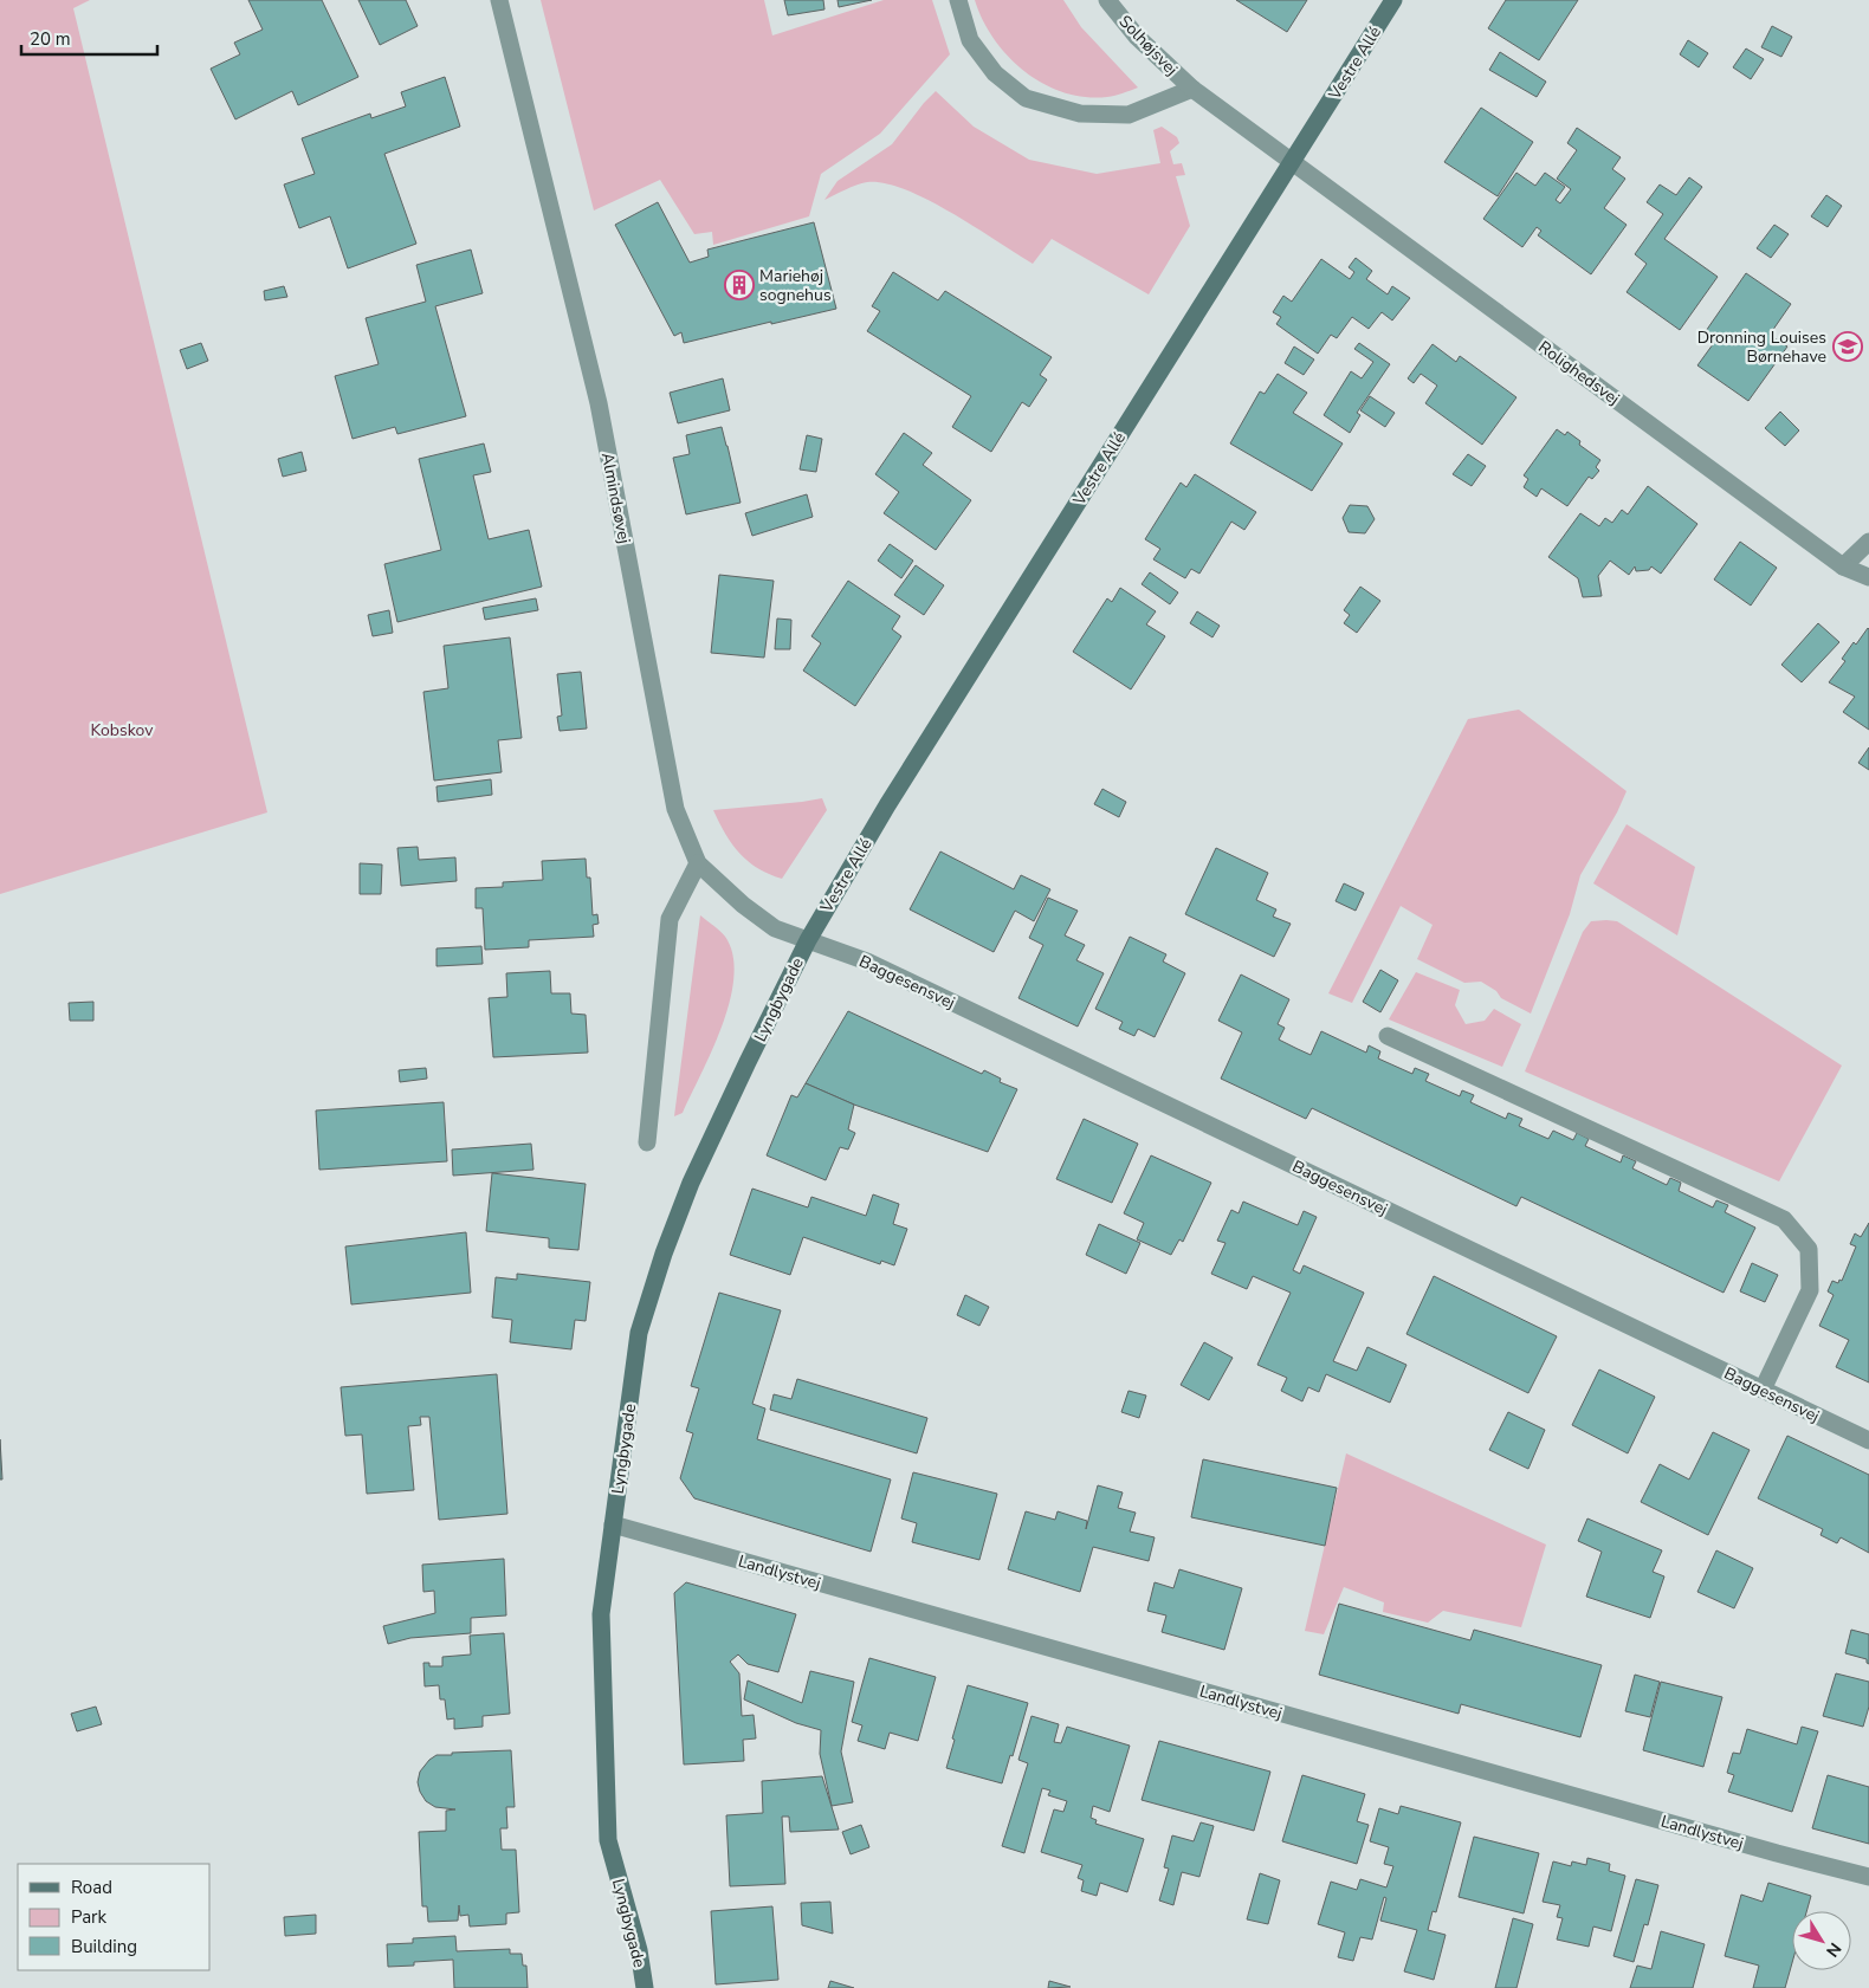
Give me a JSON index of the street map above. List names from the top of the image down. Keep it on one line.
{"streets":{"street":["Solhøjsvej","Vestre Allé","Rolighedsvej","Almindsøvej","Baggesensvej","Lyngbygade","Landlystvej"]},"crossings":[["Solhøjsvej","Vestre Allé"],["Solhøjsvej","Rolighedsvej"],["Vestre Allé","Rolighedsvej"],["Vestre Allé","Almindsøvej"],["Vestre Allé","Baggesensvej"],["Vestre Allé","Lyngbygade"],["Almindsøvej","Baggesensvej"],["Almindsøvej","Lyngbygade"],["Baggesensvej","Lyngbygade"],["Lyngbygade","Landlystvej"]],"parks":["Kobskov"],"places":{"building":["Mariehøj sognehus"],"school or university":["Dronning Louises Børnehave"]},"legend":["Road","Park","Building"],"scale_bar":"20 m","north":"bottom right"}
